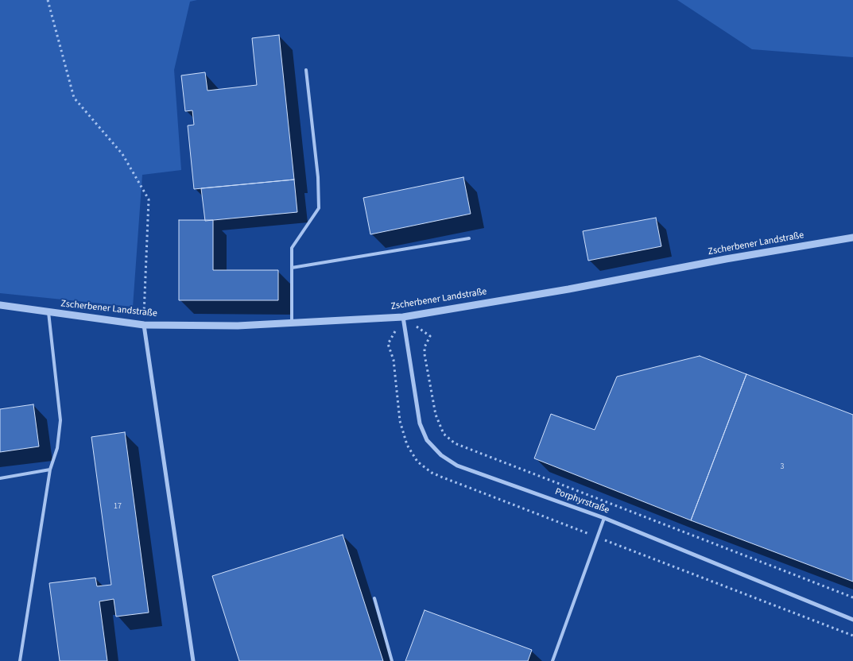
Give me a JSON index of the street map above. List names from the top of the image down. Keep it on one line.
{"streets":{"street":["Zscherbener Landstraße","Porphyrstraße"]},"crossings":[["Zscherbener Landstraße","Porphyrstraße"]],"house_numbers":["3","17"]}
